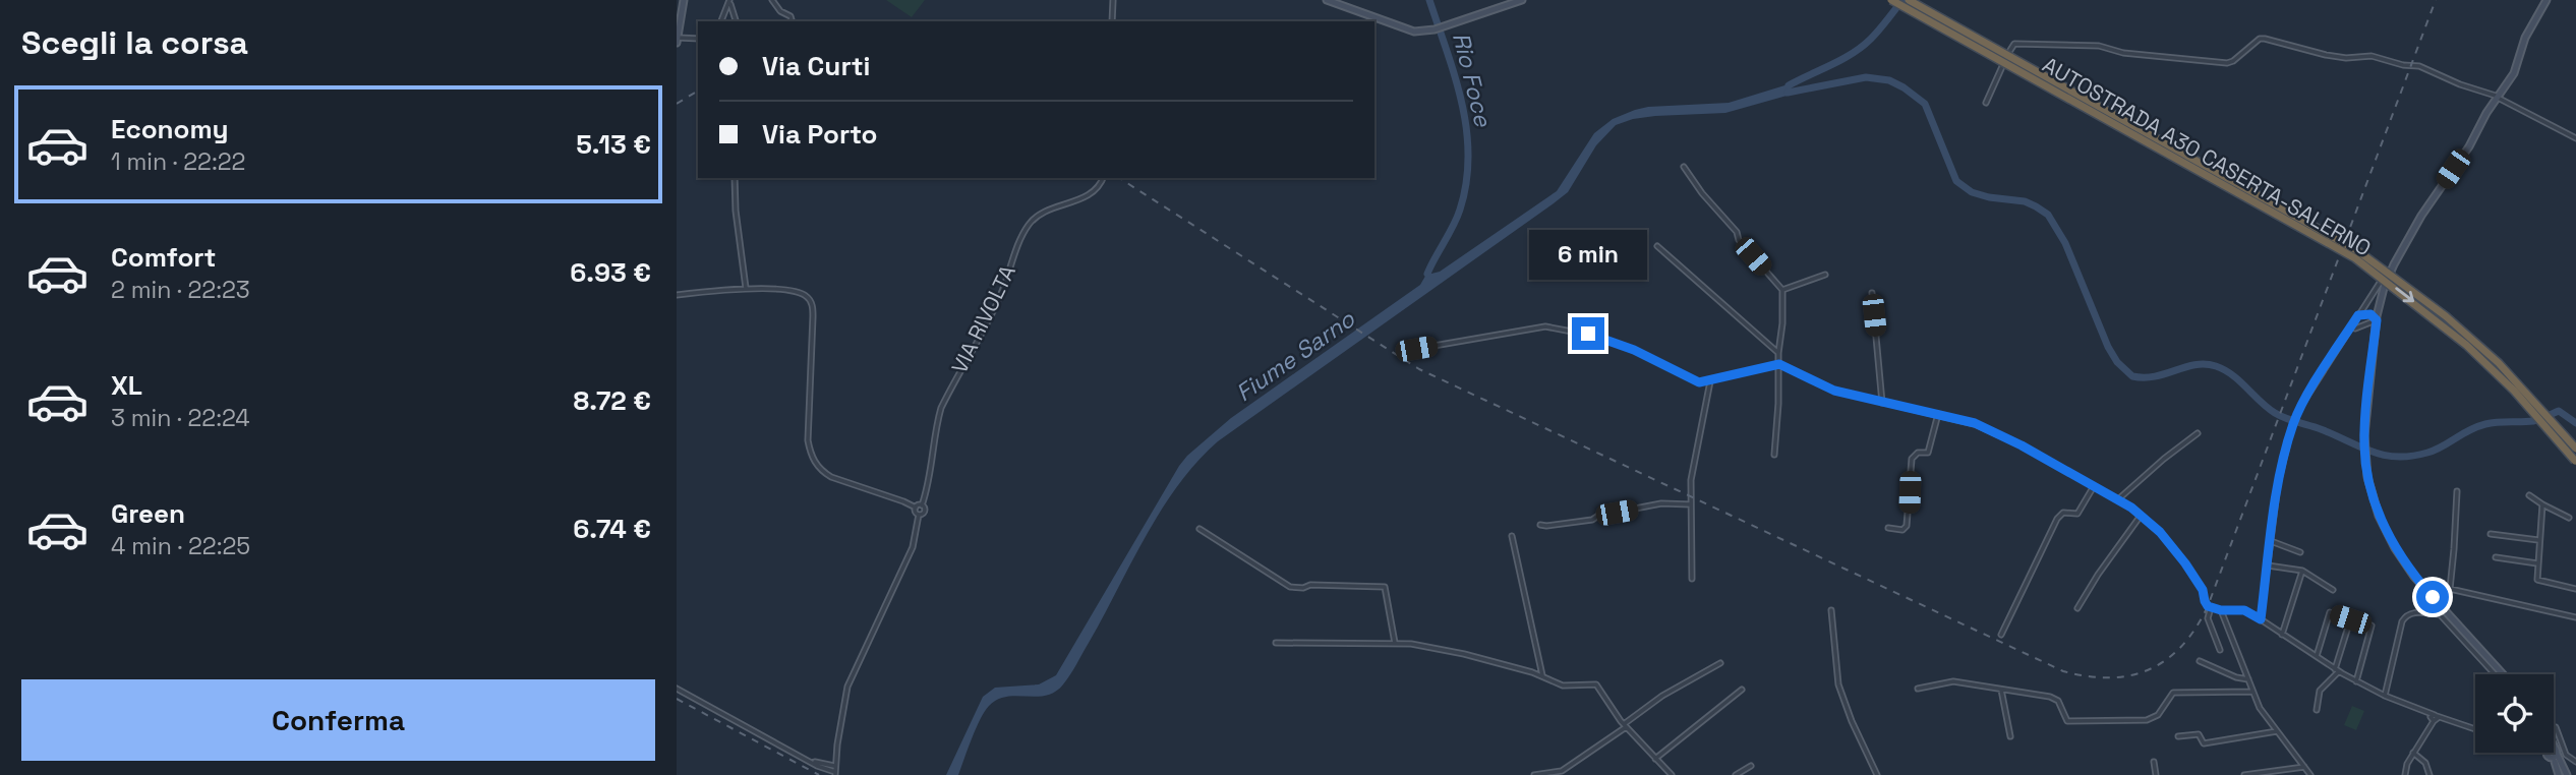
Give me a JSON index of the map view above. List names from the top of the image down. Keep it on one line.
{"streets":{"highway":["AUTOSTRADA A30 CASERTA-SALERNO"],"street":["VIA RIVOLTA"]},"water":["Rio Foce","Fiume Sarno"],"page":{"heading":"Scegli la corsa","banner":["Via Curti","Via Porto"],"list":[{"name":"Economy","note":"1 min · 22:22","value":"5.13 €"},{"name":"Comfort","note":"2 min · 22:23","value":"6.93 €"},{"name":"XL","note":"3 min · 22:24","value":"8.72 €"},{"name":"Green","note":"4 min · 22:25","value":"6.74 €"}],"bubble":"6 min","buttons":"Conferma"}}
